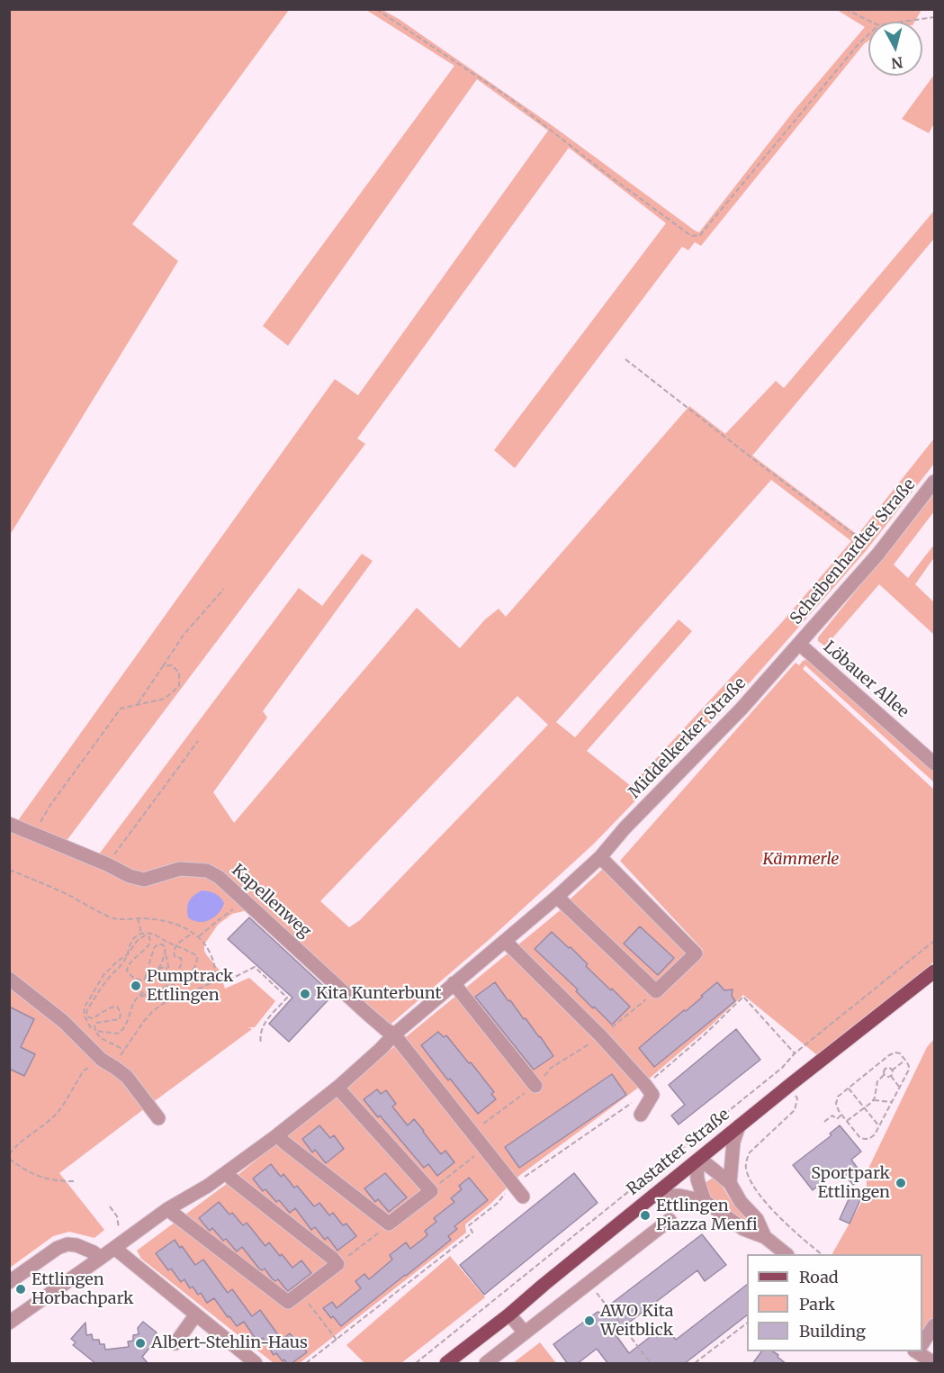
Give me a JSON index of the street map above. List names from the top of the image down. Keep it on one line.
{"streets":{"main road":["Rastatter Straße"],"street":["Scheibenhardter Straße","Löbauer Allee","Middelkerker Straße","Kapellenweg"]},"crossings":[["Scheibenhardter Straße","Löbauer Allee"],["Scheibenhardter Straße","Middelkerker Straße"],["Löbauer Allee","Middelkerker Straße"],["Middelkerker Straße","Kapellenweg"]],"parks":["Kämmerle"],"places":["Pumptrack Ettlingen","Kita Kunterbunt","Sportpark Ettlingen","Ettlingen Piazza Menfi","Ettlingen Horbachpark","AWO Kita Weitblick","Albert-Stehlin-Haus"],"legend":["Road","Park","Building"],"north":"bottom"}
